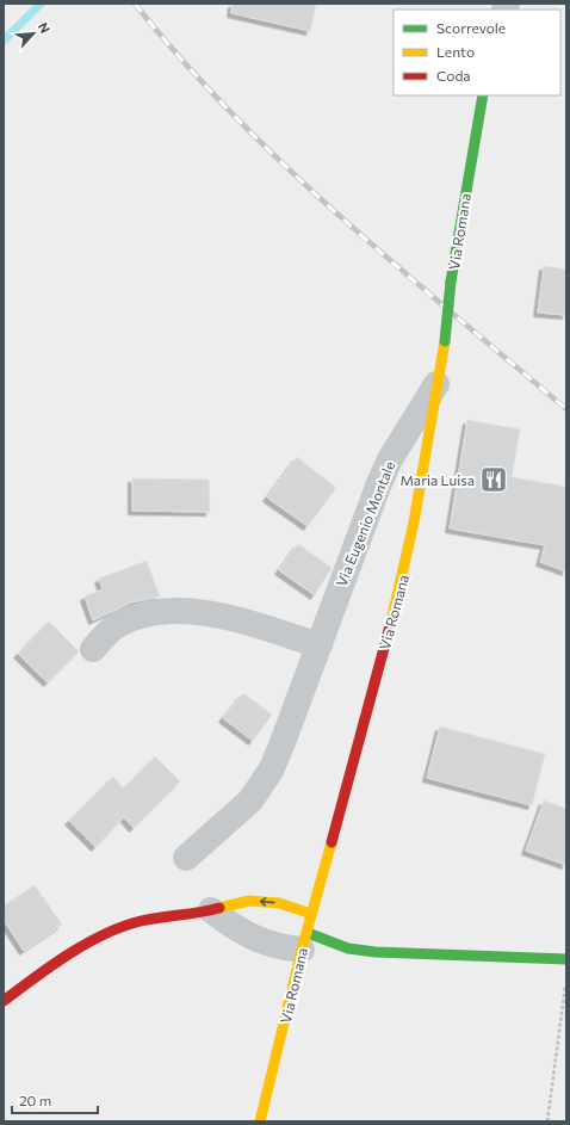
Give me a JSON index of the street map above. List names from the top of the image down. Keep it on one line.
{"streets":{"street":["Via Romana","Via Eugenio Montale"]},"crossings":[["Via Romana","Via Eugenio Montale"]],"places":{"restaurant":["Maria Luisa"]},"legend":["Scorrevole","Lento","Coda"],"scale_bar":"20 m","north":"top right"}
